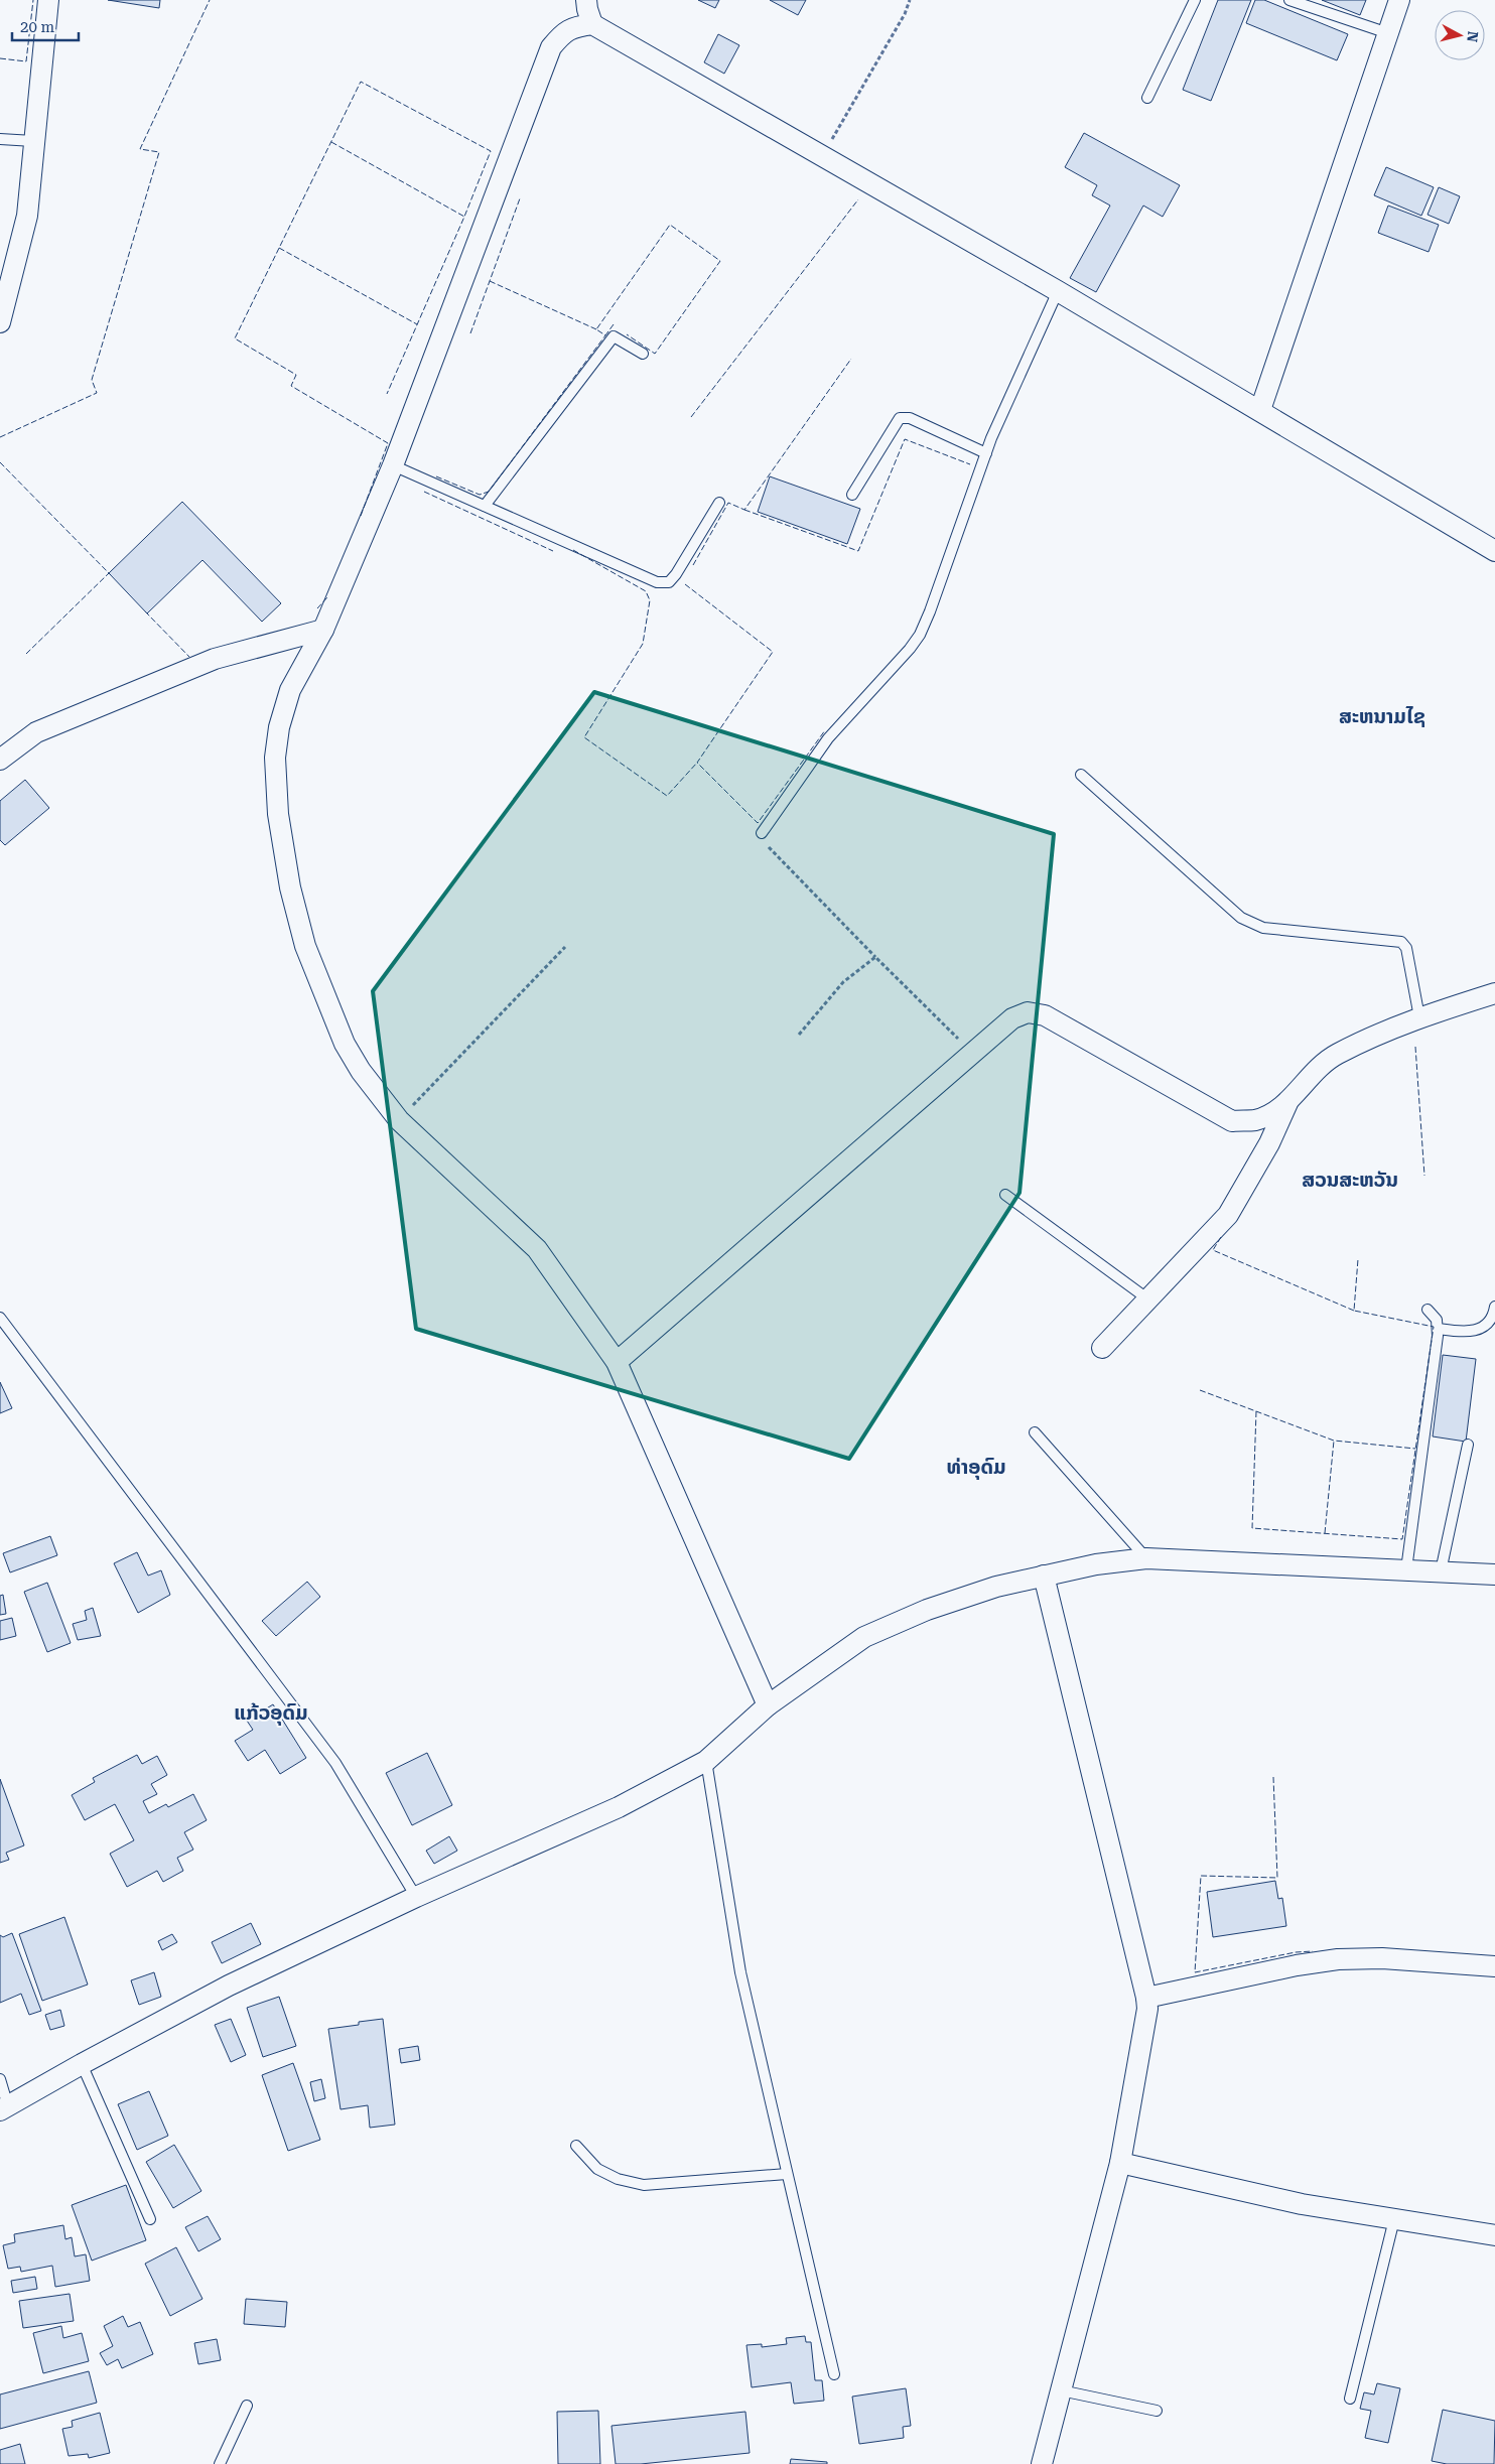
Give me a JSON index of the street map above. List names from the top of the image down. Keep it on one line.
{"districts":["ສະຫນາມໄຊ","ສວນສະຫວັນ","ທ່າອຸດົມ","ແກ້ວອຸດົມ"],"scale_bar":"20 m","north":"right"}
